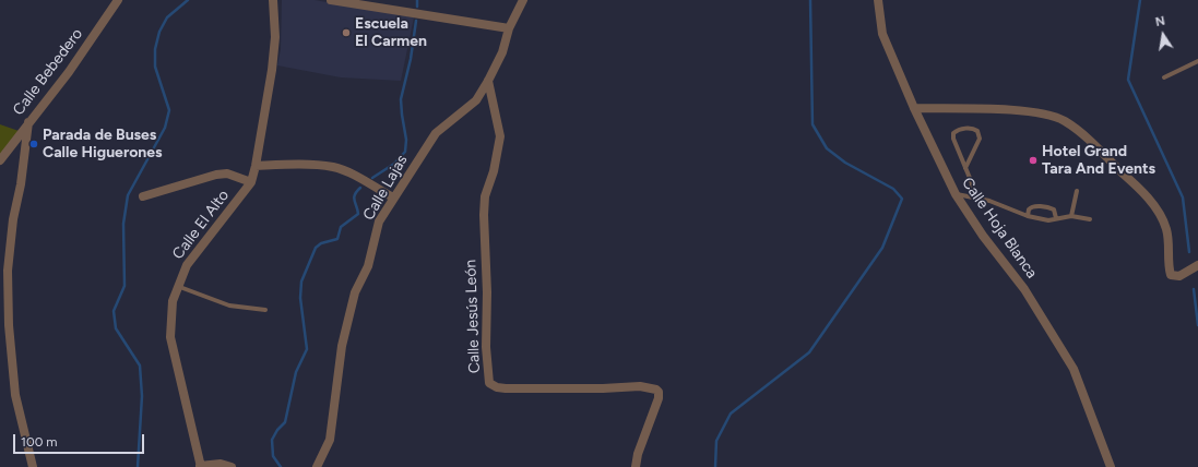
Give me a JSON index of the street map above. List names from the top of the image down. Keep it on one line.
{"streets":{"street":["Calle Bebedero","Calle Lajas","Calle El Alto","Calle Hoja Blanca","Calle Jesús León"]},"crossings":[["Calle Lajas","Calle Jesús León"]],"places":["Escuela El Carmen","Parada de Buses Calle Higuerones","Hotel Grand Tara And Events"],"scale_bar":"100 m","north":"top"}
